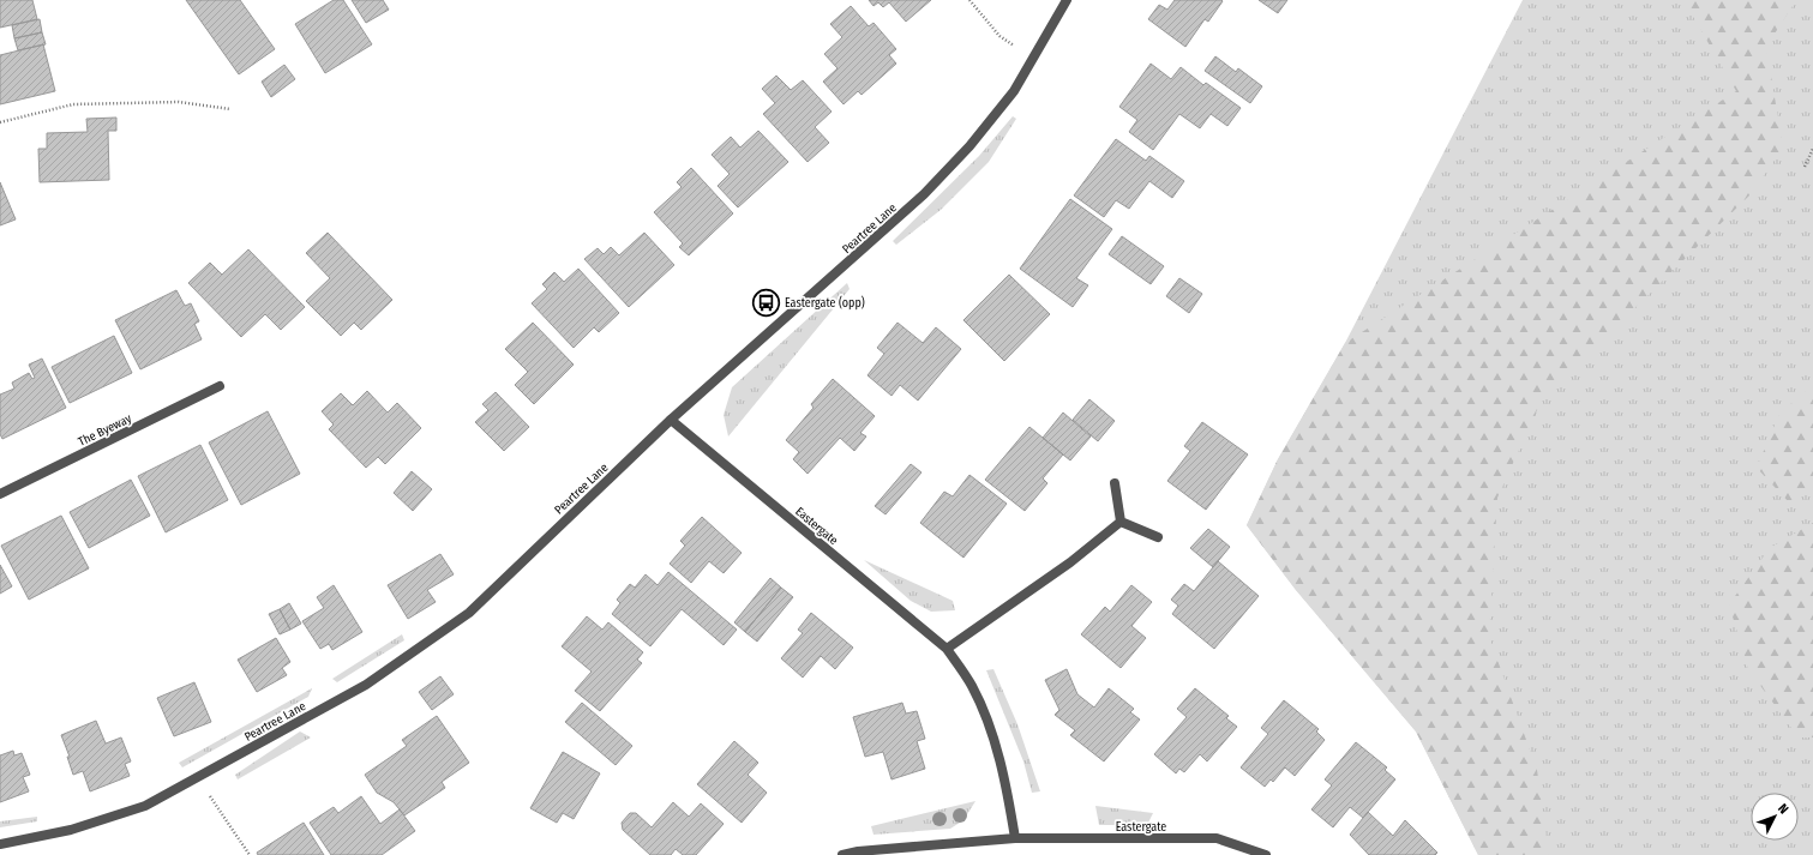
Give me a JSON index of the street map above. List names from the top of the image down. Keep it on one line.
{"streets":{"street":["Peartree Lane","The Byeway","Eastergate"]},"crossings":[["Peartree Lane","Eastergate"]],"places":{"bus stop":["Eastergate (opp)"]},"north":"top right"}
